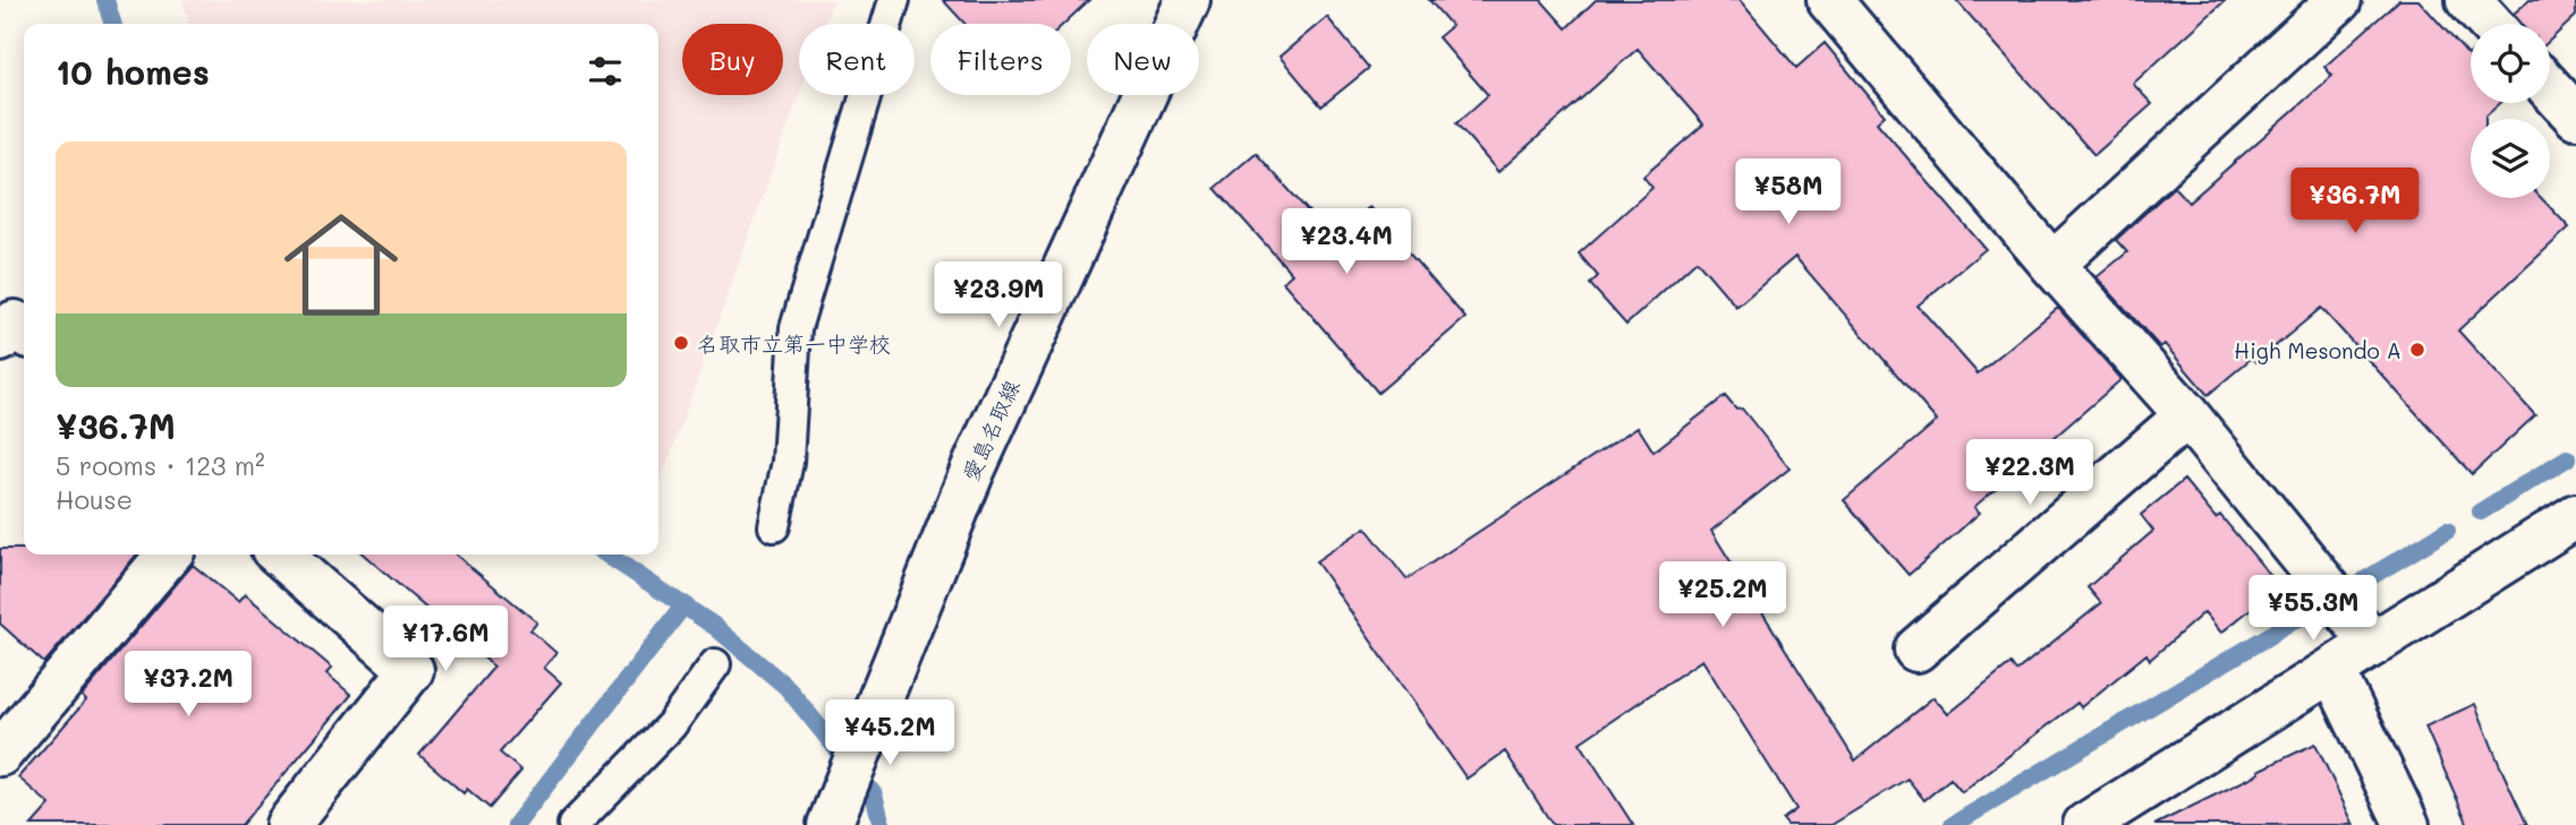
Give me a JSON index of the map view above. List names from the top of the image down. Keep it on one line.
{"streets":{"street":["愛島名取線"]},"places":["名取市立第一中学校","High Mesondo A"],"page":{"chip":["Buy","Rent","Filters","New"],"heading":"10 homes","list":[{"name":"¥36.7M","note":"5 rooms · 123 m² · House"}],"price":["¥58M","¥36.7M","¥23.4M","¥23.9M","¥22.3M","¥25.2M","¥55.3M","¥17.6M","¥37.2M","¥45.2M"]}}
